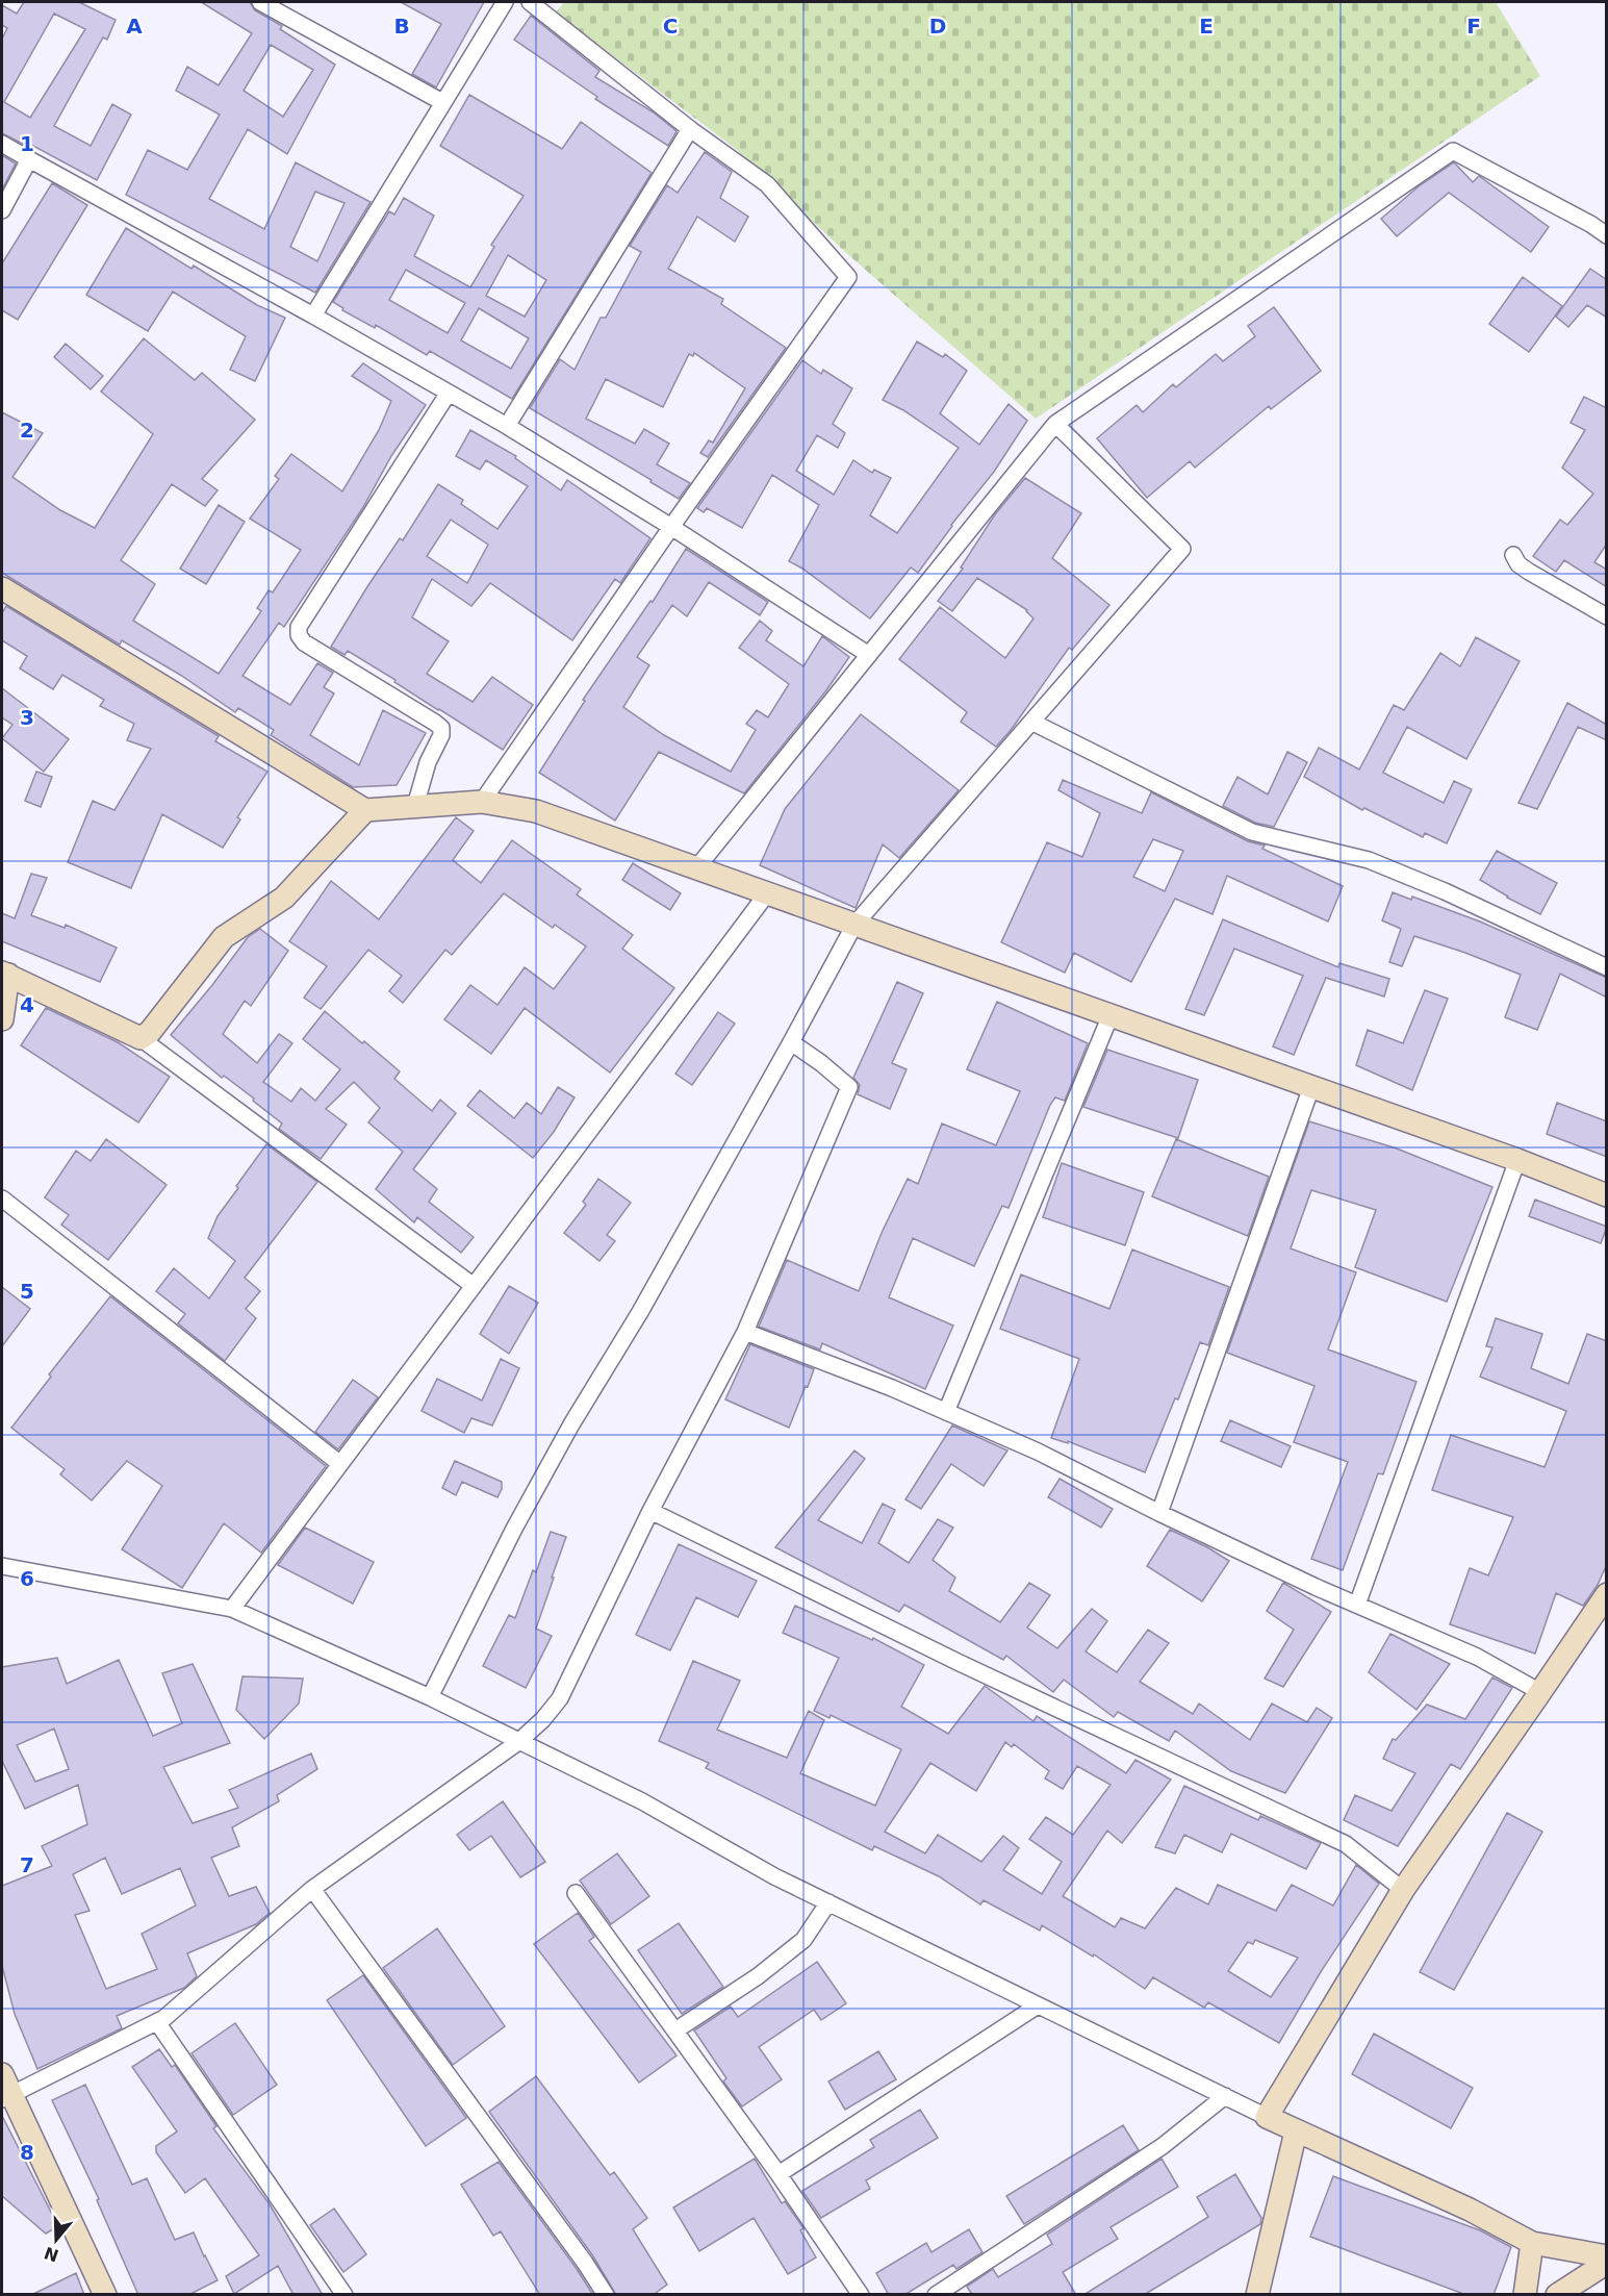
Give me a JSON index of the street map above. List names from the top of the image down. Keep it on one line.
{"north":"bottom","grid":{"columns":["A","B","C","D","E","F"],"rows":["1","2","3","4","5","6","7","8"]}}
